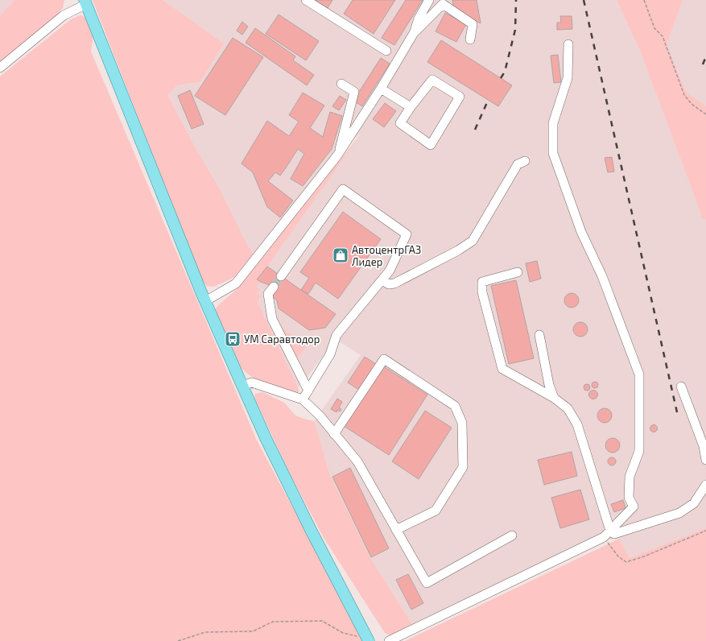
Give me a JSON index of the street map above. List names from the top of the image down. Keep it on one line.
{"places":{"shop":["АвтоцентрГАЗ Лидер"],"bus stop":["УМ Саравтодор"]}}
